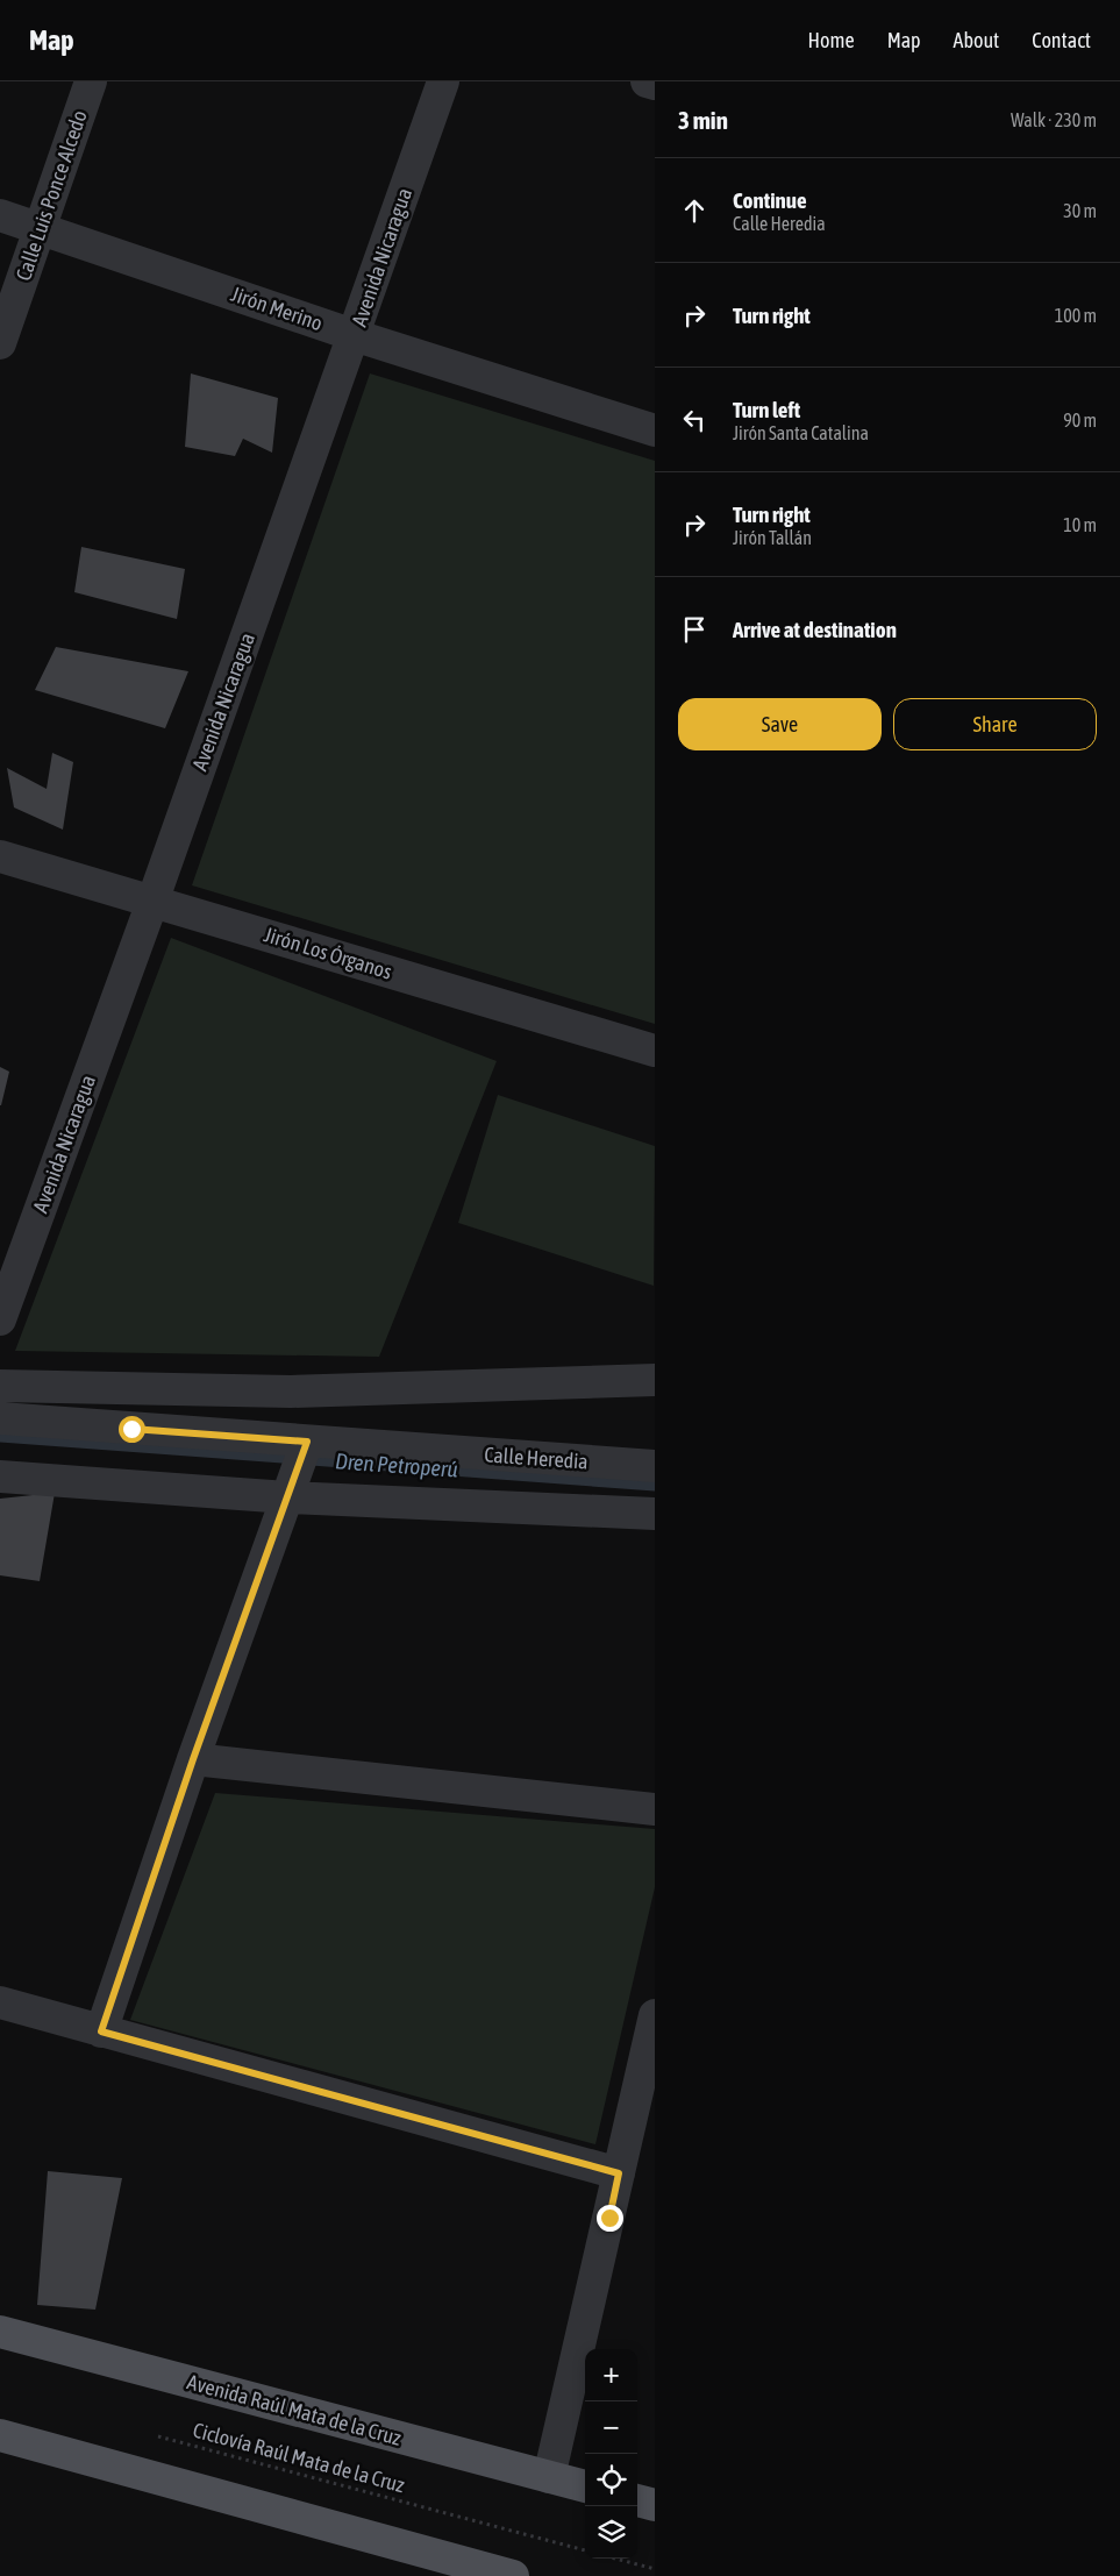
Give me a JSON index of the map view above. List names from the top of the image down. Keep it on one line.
{"streets":{"main road":["Avenida Raúl Mata de la Cruz"],"street":["Calle Luis Ponce Alcedo","Avenida Nicaragua","Jirón Merino","Jirón Los Órganos","Calle Heredia"],"path":["Ciclovía Raúl Mata de la Cruz"]},"crossings":[["Calle Luis Ponce Alcedo","Jirón Merino"],["Avenida Nicaragua","Jirón Merino"],["Avenida Nicaragua","Jirón Los Órganos"]],"water":["Dren Petroperú"],"page":{"header":"Map","nav":["Home","Map","About","Contact"],"heading":["3 min","Walk · 230 m"],"list":[["Continue","Calle Heredia","30 m"],["Turn right","100 m"],["Turn left","Jirón Santa Catalina","90 m"],["Turn right","Jirón Tallán","10 m"],"Arrive at destination"],"buttons":["Save","Share"],"map_buttons":["+","−"]}}
